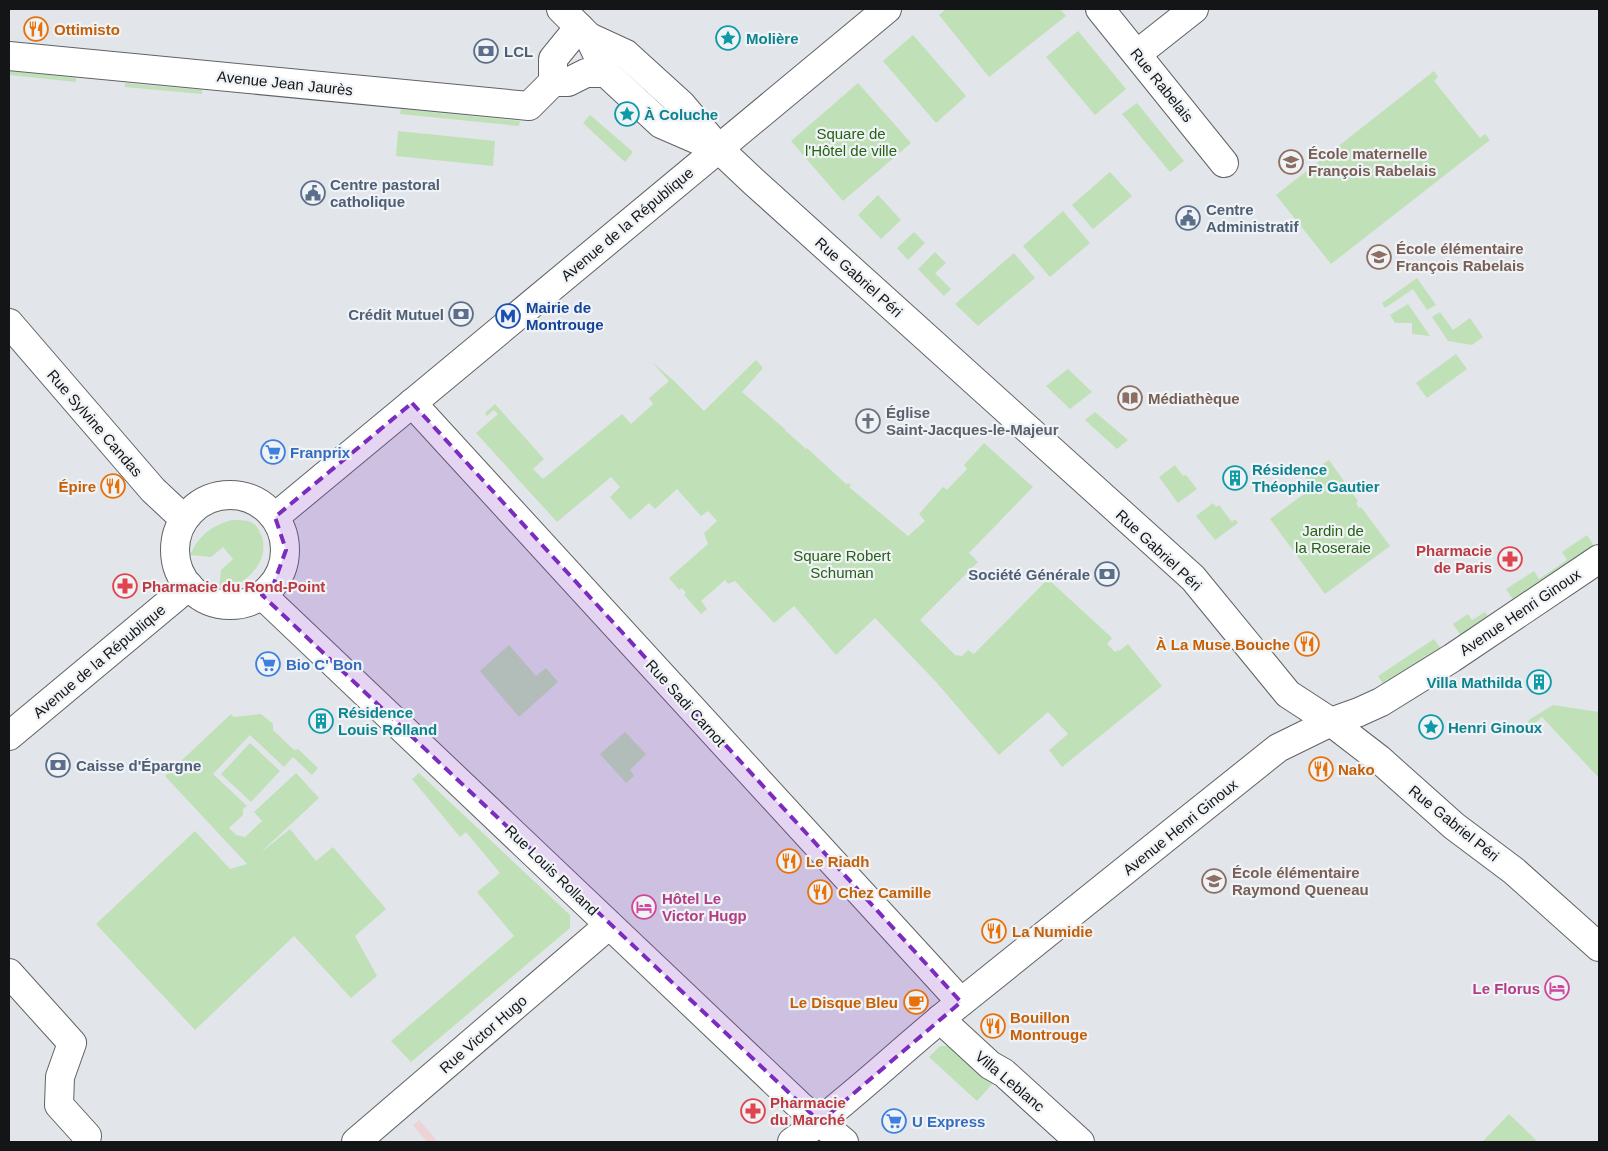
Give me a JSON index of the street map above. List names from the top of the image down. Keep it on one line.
{"streets":{"street":["Avenue Jean Jaurès","Rue Rabelais","Avenue de la République","Rue Gabriel Péri","Rue Sylvine Candas","Avenue Henri Ginoux","Rue Sadi Carnot","Rue Louis Rolland","Rue Victor Hugo","Villa Leblanc"]},"crossings":[["Avenue de la République","Rue Gabriel Péri"],["Avenue de la République","Rue Sylvine Candas"],["Avenue de la République","Rue Sadi Carnot"],["Avenue de la République","Rue Louis Rolland"],["Rue Gabriel Péri","Avenue Henri Ginoux"],["Rue Sylvine Candas","Rue Louis Rolland"],["Avenue Henri Ginoux","Rue Sadi Carnot"],["Avenue Henri Ginoux","Rue Louis Rolland"],["Avenue Henri Ginoux","Villa Leblanc"],["Rue Louis Rolland","Rue Victor Hugo"]],"parks":["Square de l'Hôtel de ville","Jardin de la Roseraie","Square Robert Schuman"],"places":{"restaurant":["Ottimisto","Épire","À La Muse Bouche","Nako","Le Riadh","Chez Camille","La Numidie","Bouillon Montrouge"],"place":["Molière","À Coluche","Henri Ginoux"],"bank":["LCL","Crédit Mutuel","Société Générale","Caisse d'Épargne"],"school or university":["École maternelle François Rabelais","École élémentaire François Rabelais","École élémentaire Raymond Queneau"],"public building":["Centre pastoral catholique","Centre Administratif"],"metro station":["Mairie de Montrouge"],"library":["Médiathèque"],"church":["Église Saint-Jacques-le-Majeur"],"supermarket":["Franprix","Bio C' Bon","U Express"],"building":["Résidence Théophile Gautier","Villa Mathilda","Résidence Louis Rolland"],"pharmacy":["Pharmacie de Paris","Pharmacie du Rond-Point","Pharmacie du Marché"],"hotel":["Hôtel Le Victor Hugp","Le Florus"],"cafe":["Le Disque Bleu"]}}
